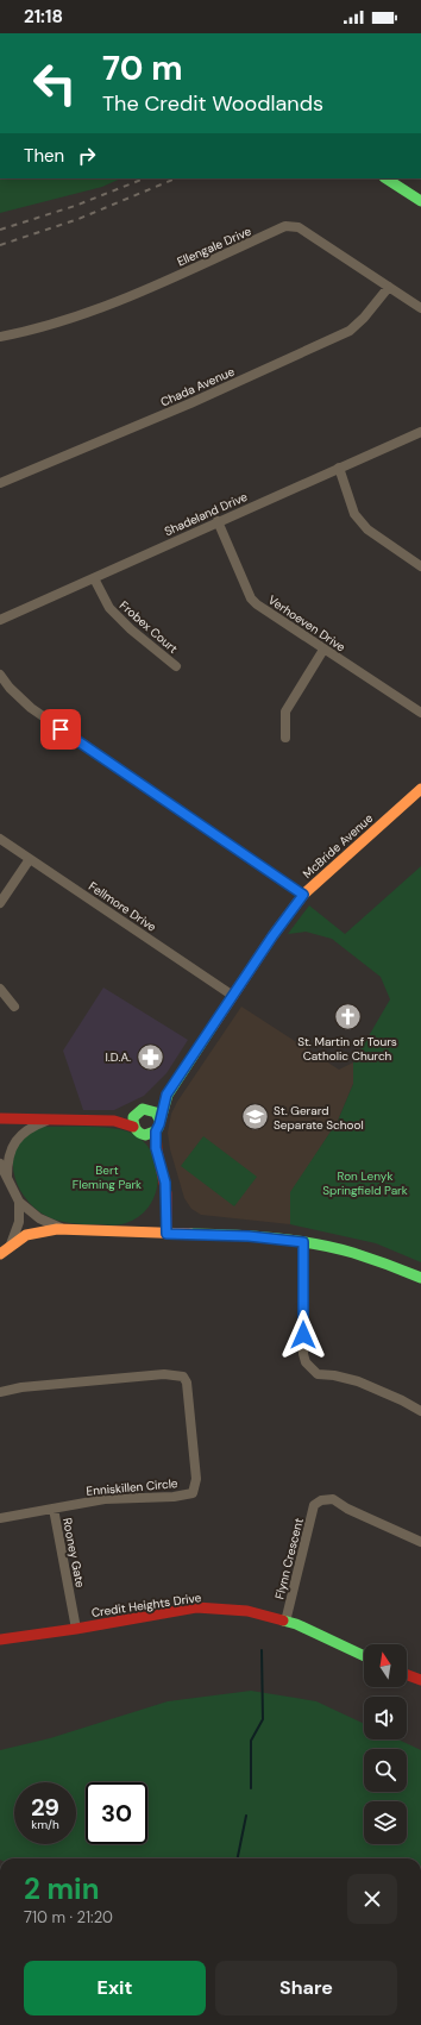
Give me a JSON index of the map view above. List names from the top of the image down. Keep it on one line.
{"streets":{"street":["Ellengale Drive","Chada Avenue","Shadeland Drive","Verhoeven Drive","Frobex Court","McBride Avenue","Fellmore Drive","Enniskillen Circle","Rooney Gate","Flynn Crescent","Credit Heights Drive"]},"crossings":[["Ellengale Drive","Chada Avenue"],["Shadeland Drive","Verhoeven Drive"],["Shadeland Drive","Frobex Court"],["McBride Avenue","Fellmore Drive"],["Enniskillen Circle","Rooney Gate"],["Rooney Gate","Credit Heights Drive"],["Flynn Crescent","Credit Heights Drive"]],"parks":["Bert Fleming Park","Ron Lenyk Springfield Park"],"places":{"church":["St. Martin of Tours Catholic Church"],"pharmacy":["I.D.A."],"school or university":["St. Gerard Separate School"]},"north":"top","page":{"status":"21:18","turn":["70 m","The Credit Woodlands"],"then":"Then","speed":"29 km/h","limit":"30","heading":["2 min","710 m · 21:20"],"buttons":["Exit","Share"]}}
